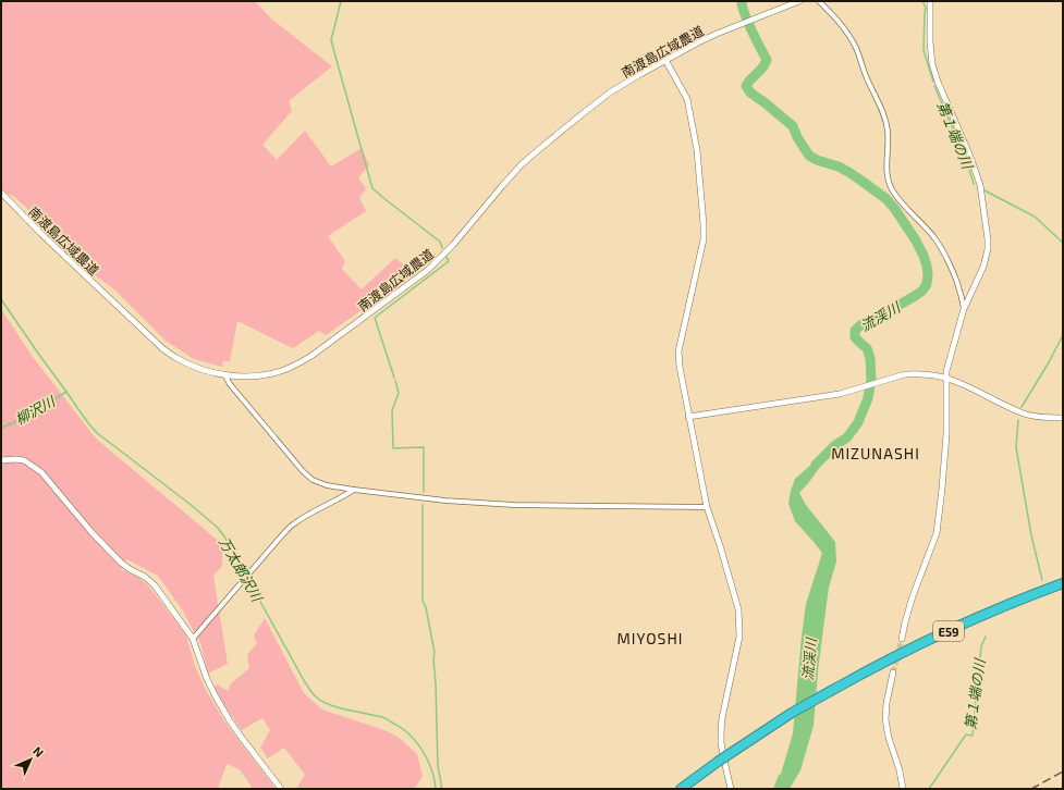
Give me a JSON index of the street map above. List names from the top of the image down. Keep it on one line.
{"streets":{"highway":["E59"],"street":["南渡島広域農道"]},"districts":["MIZUNASHI","MIYOSHI"],"water":["第１端の川","流渓川","柳沢川","万太郎沢川"],"north":"top right"}
